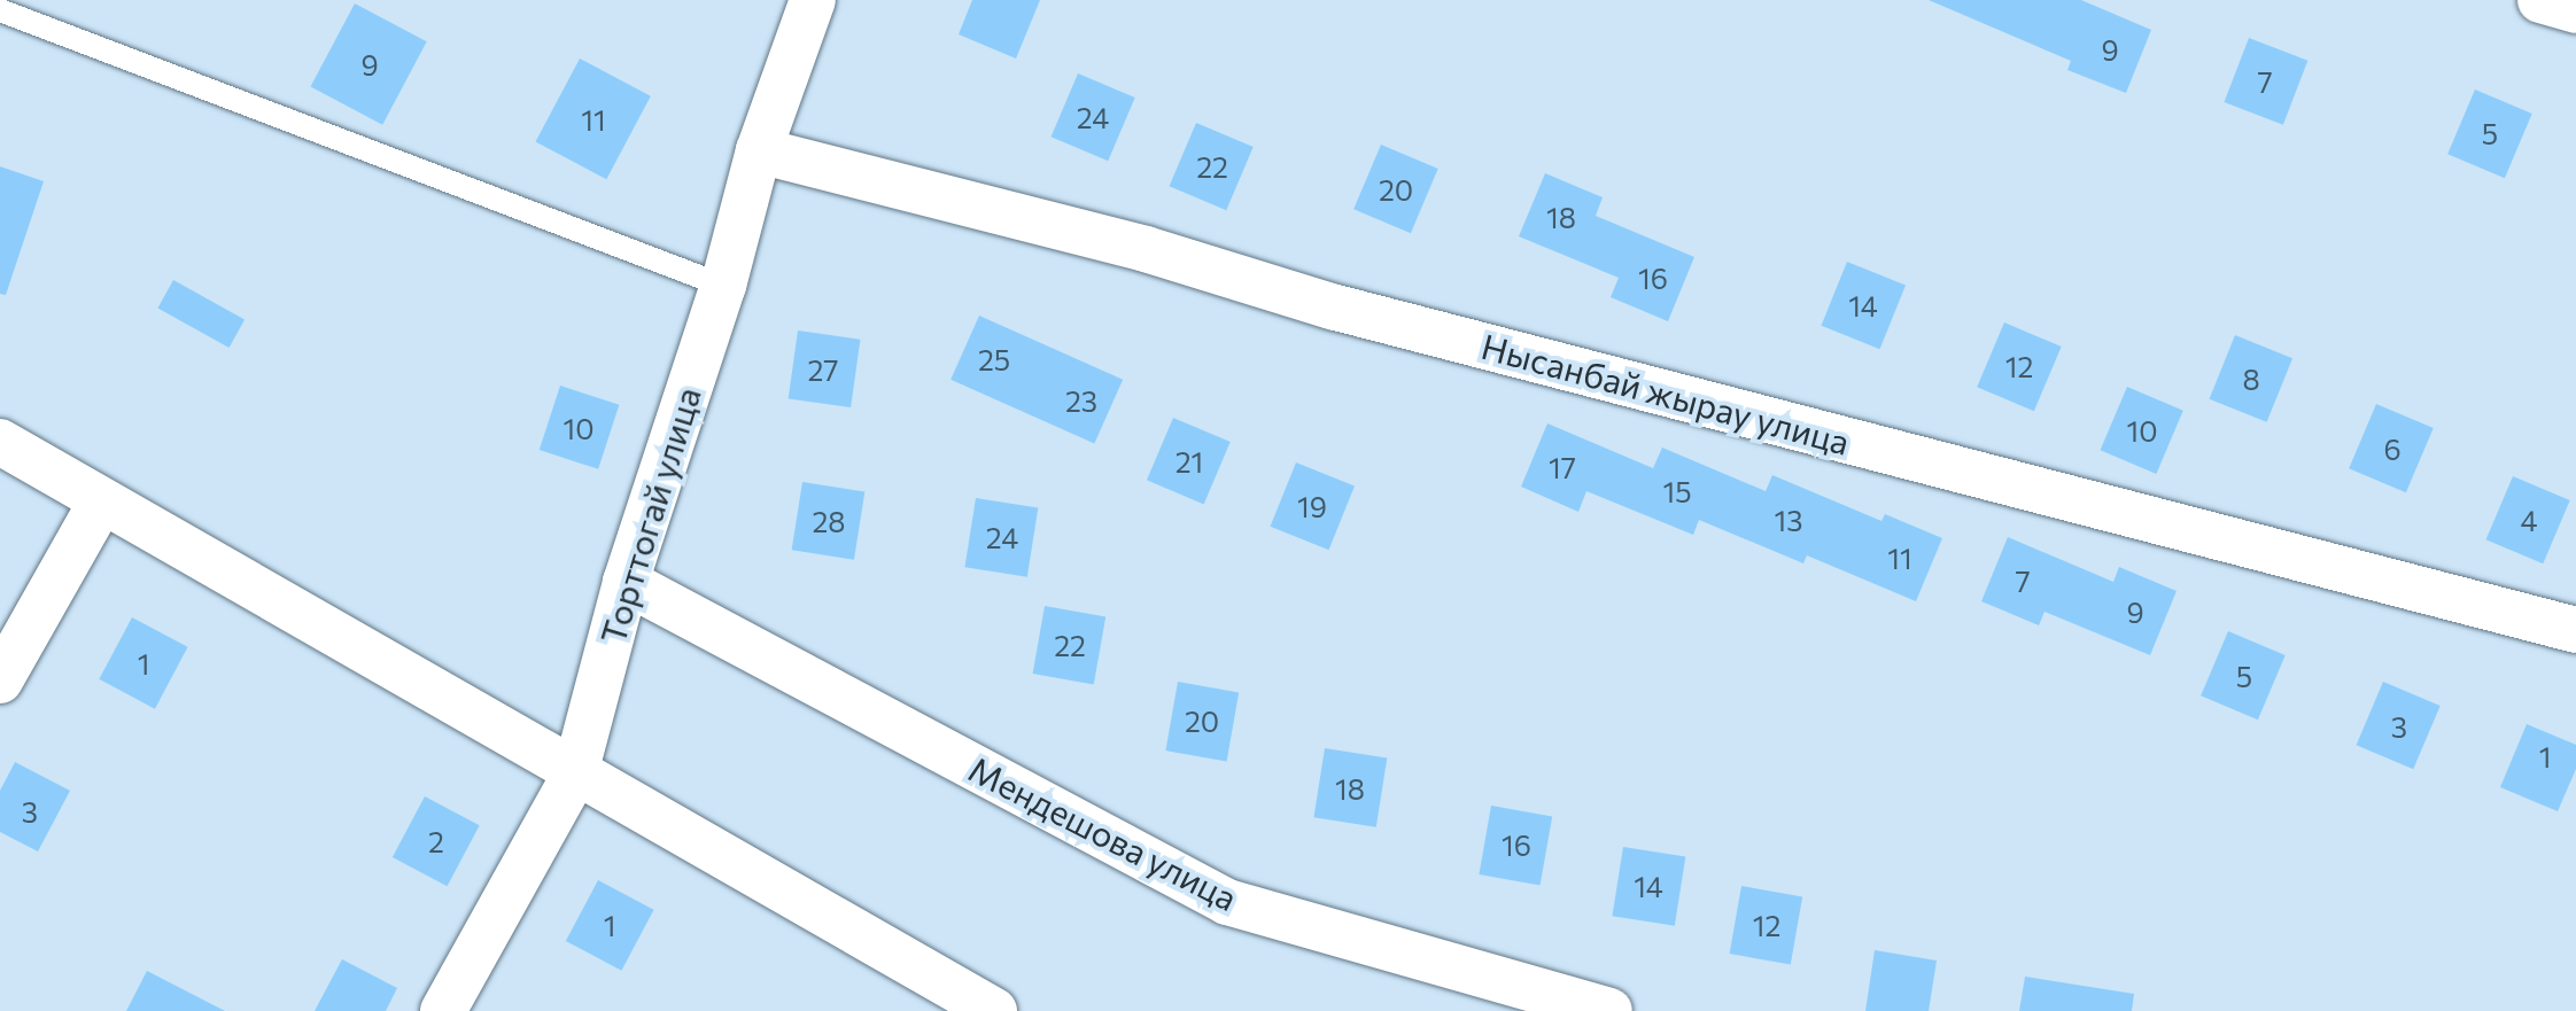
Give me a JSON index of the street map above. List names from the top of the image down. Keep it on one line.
{"streets":{"street":["Нысанбай жырау улица","Торттогай улица","Мендешова улица"]},"crossings":[["Нысанбай жырау улица","Торттогай улица"],["Торттогай улица","Мендешова улица"]],"house_numbers":["9","9","7","24","11","5","22","20","18","16","14","25","12","27","8","23","10","10","6","21","17","15","19","13","4","28","24","11","7","9","22","1","5","20","3","1","18","3","2","16","14","1","12"]}
